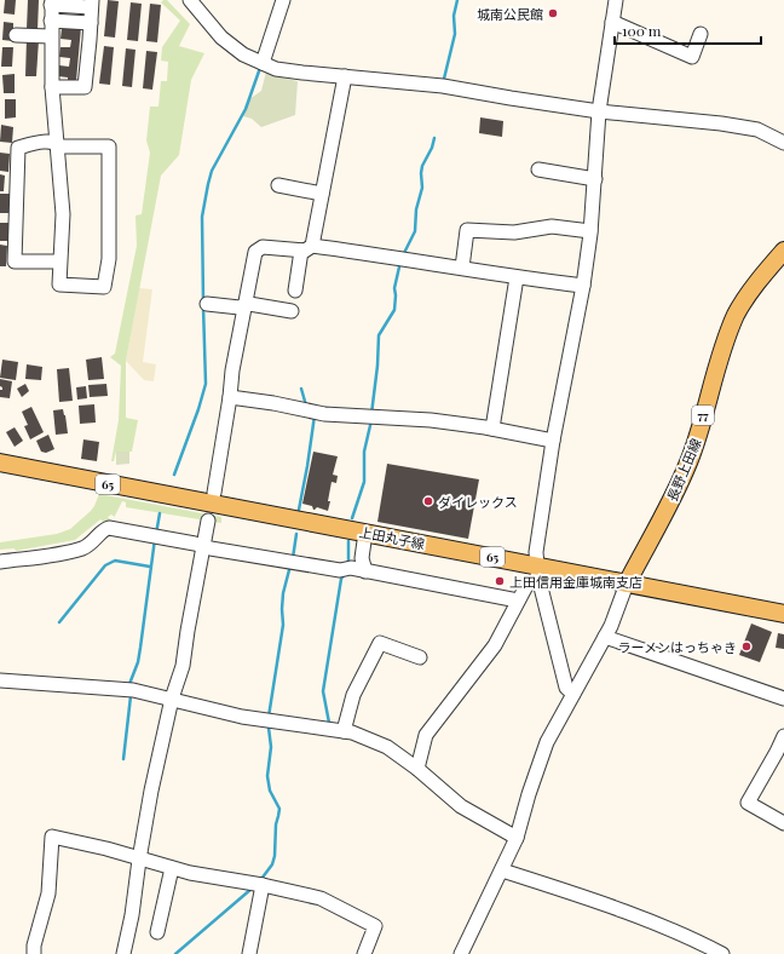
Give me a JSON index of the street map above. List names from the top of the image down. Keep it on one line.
{"streets":{"main road":["77","長野上田線","65","上田丸子線"]},"crossings":[["長野上田線","上田丸子線"]],"places":["城南公民館","ダイレックス","上田信用金庫城南支店","ラーメンはっちゃき"],"scale_bar":"100 m"}
